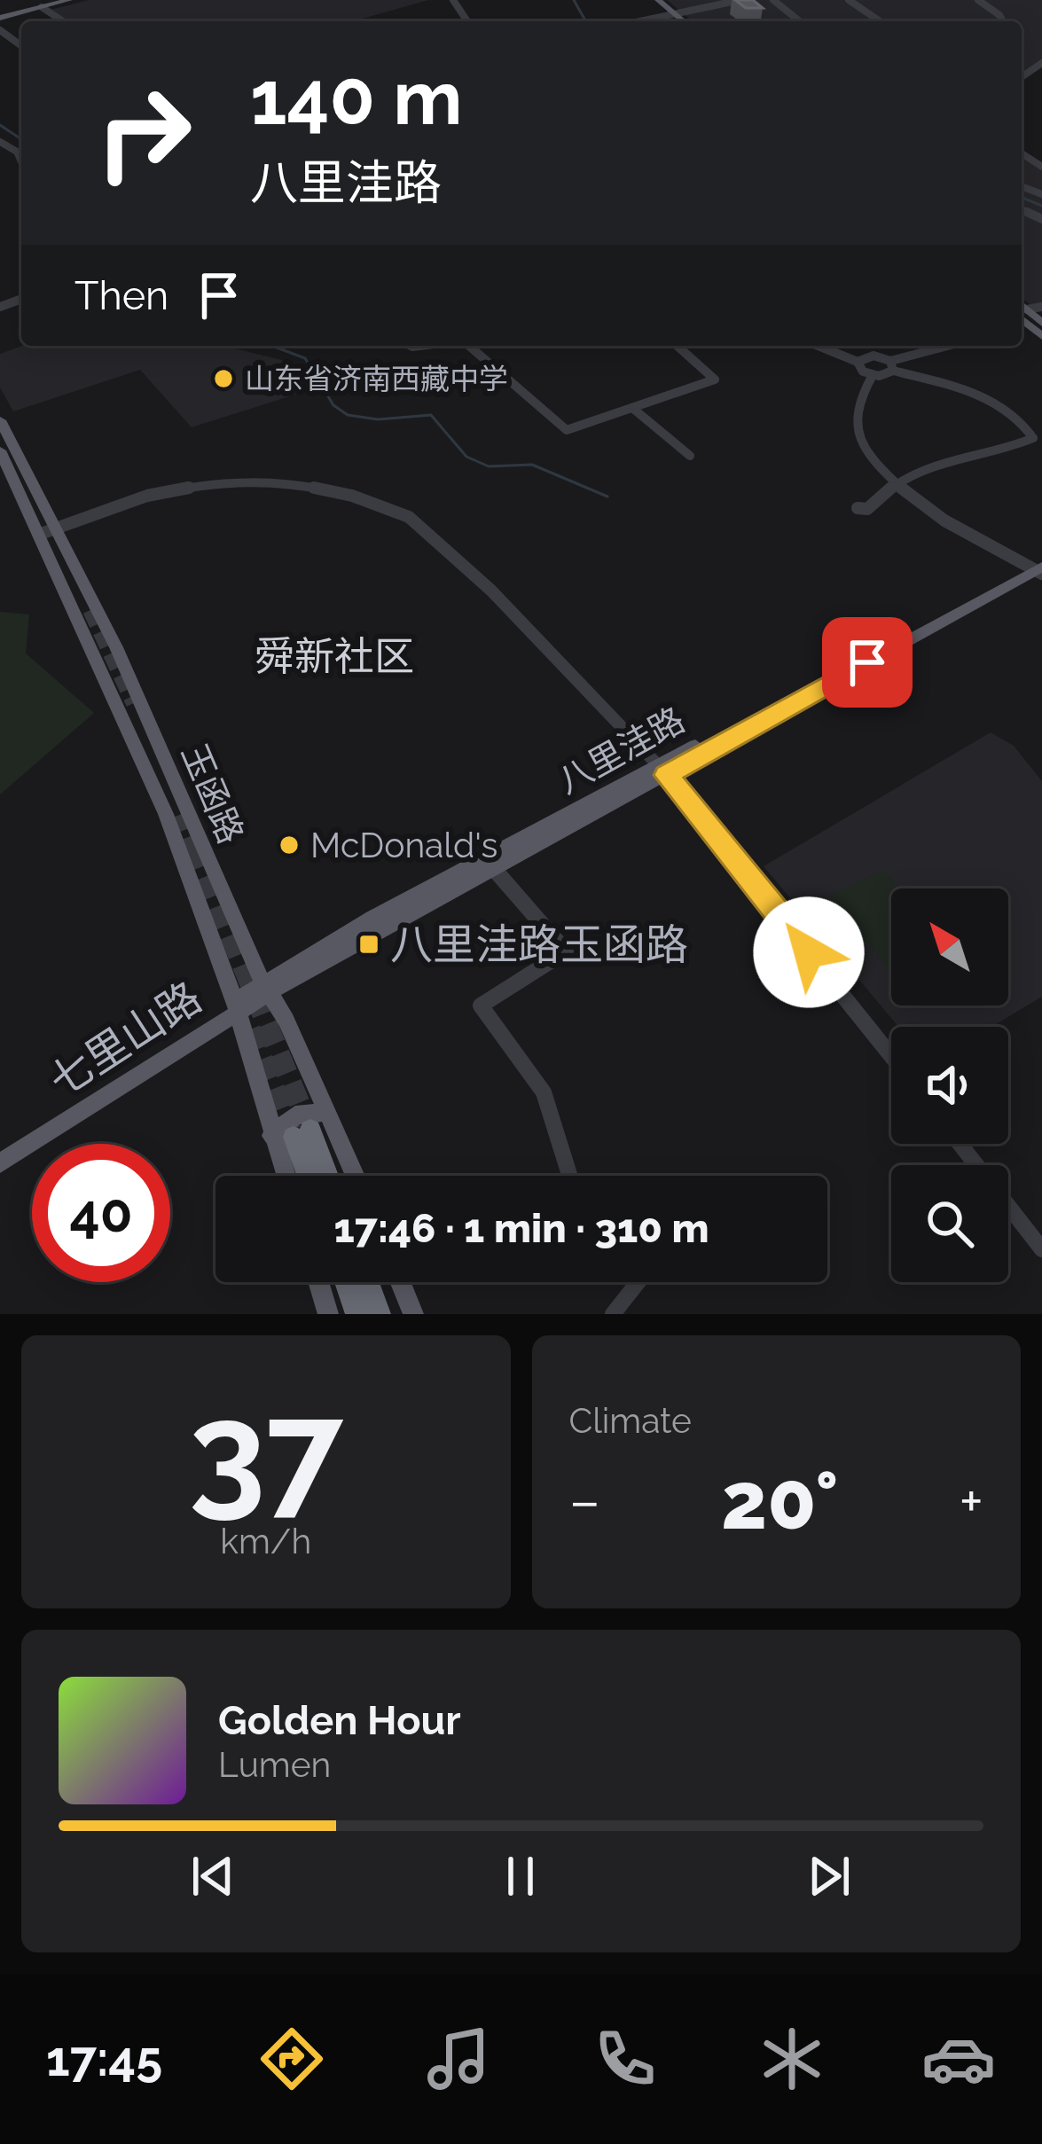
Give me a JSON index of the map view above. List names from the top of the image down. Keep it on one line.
{"streets":{"main road":["八里洼路","玉函路","七里山路"]},"crossings":[["八里洼路","玉函路"],["八里洼路","七里山路"],["玉函路","七里山路"]],"districts":["舜新社区"],"places":{"other":["山东省济南西藏中学","McDonald's"],"transit":["八里洼路玉函路"]},"north":"top left","page":{"turn":["140 m","八里洼路"],"then":"Then","limit":"40","trip":"17:46 · 1 min · 310 m","tile":[["37","km/h"],"Climate"],"heat":["−","20°","+"],"song":["Golden Hour","Lumen"],"tabs":"17:45"}}
